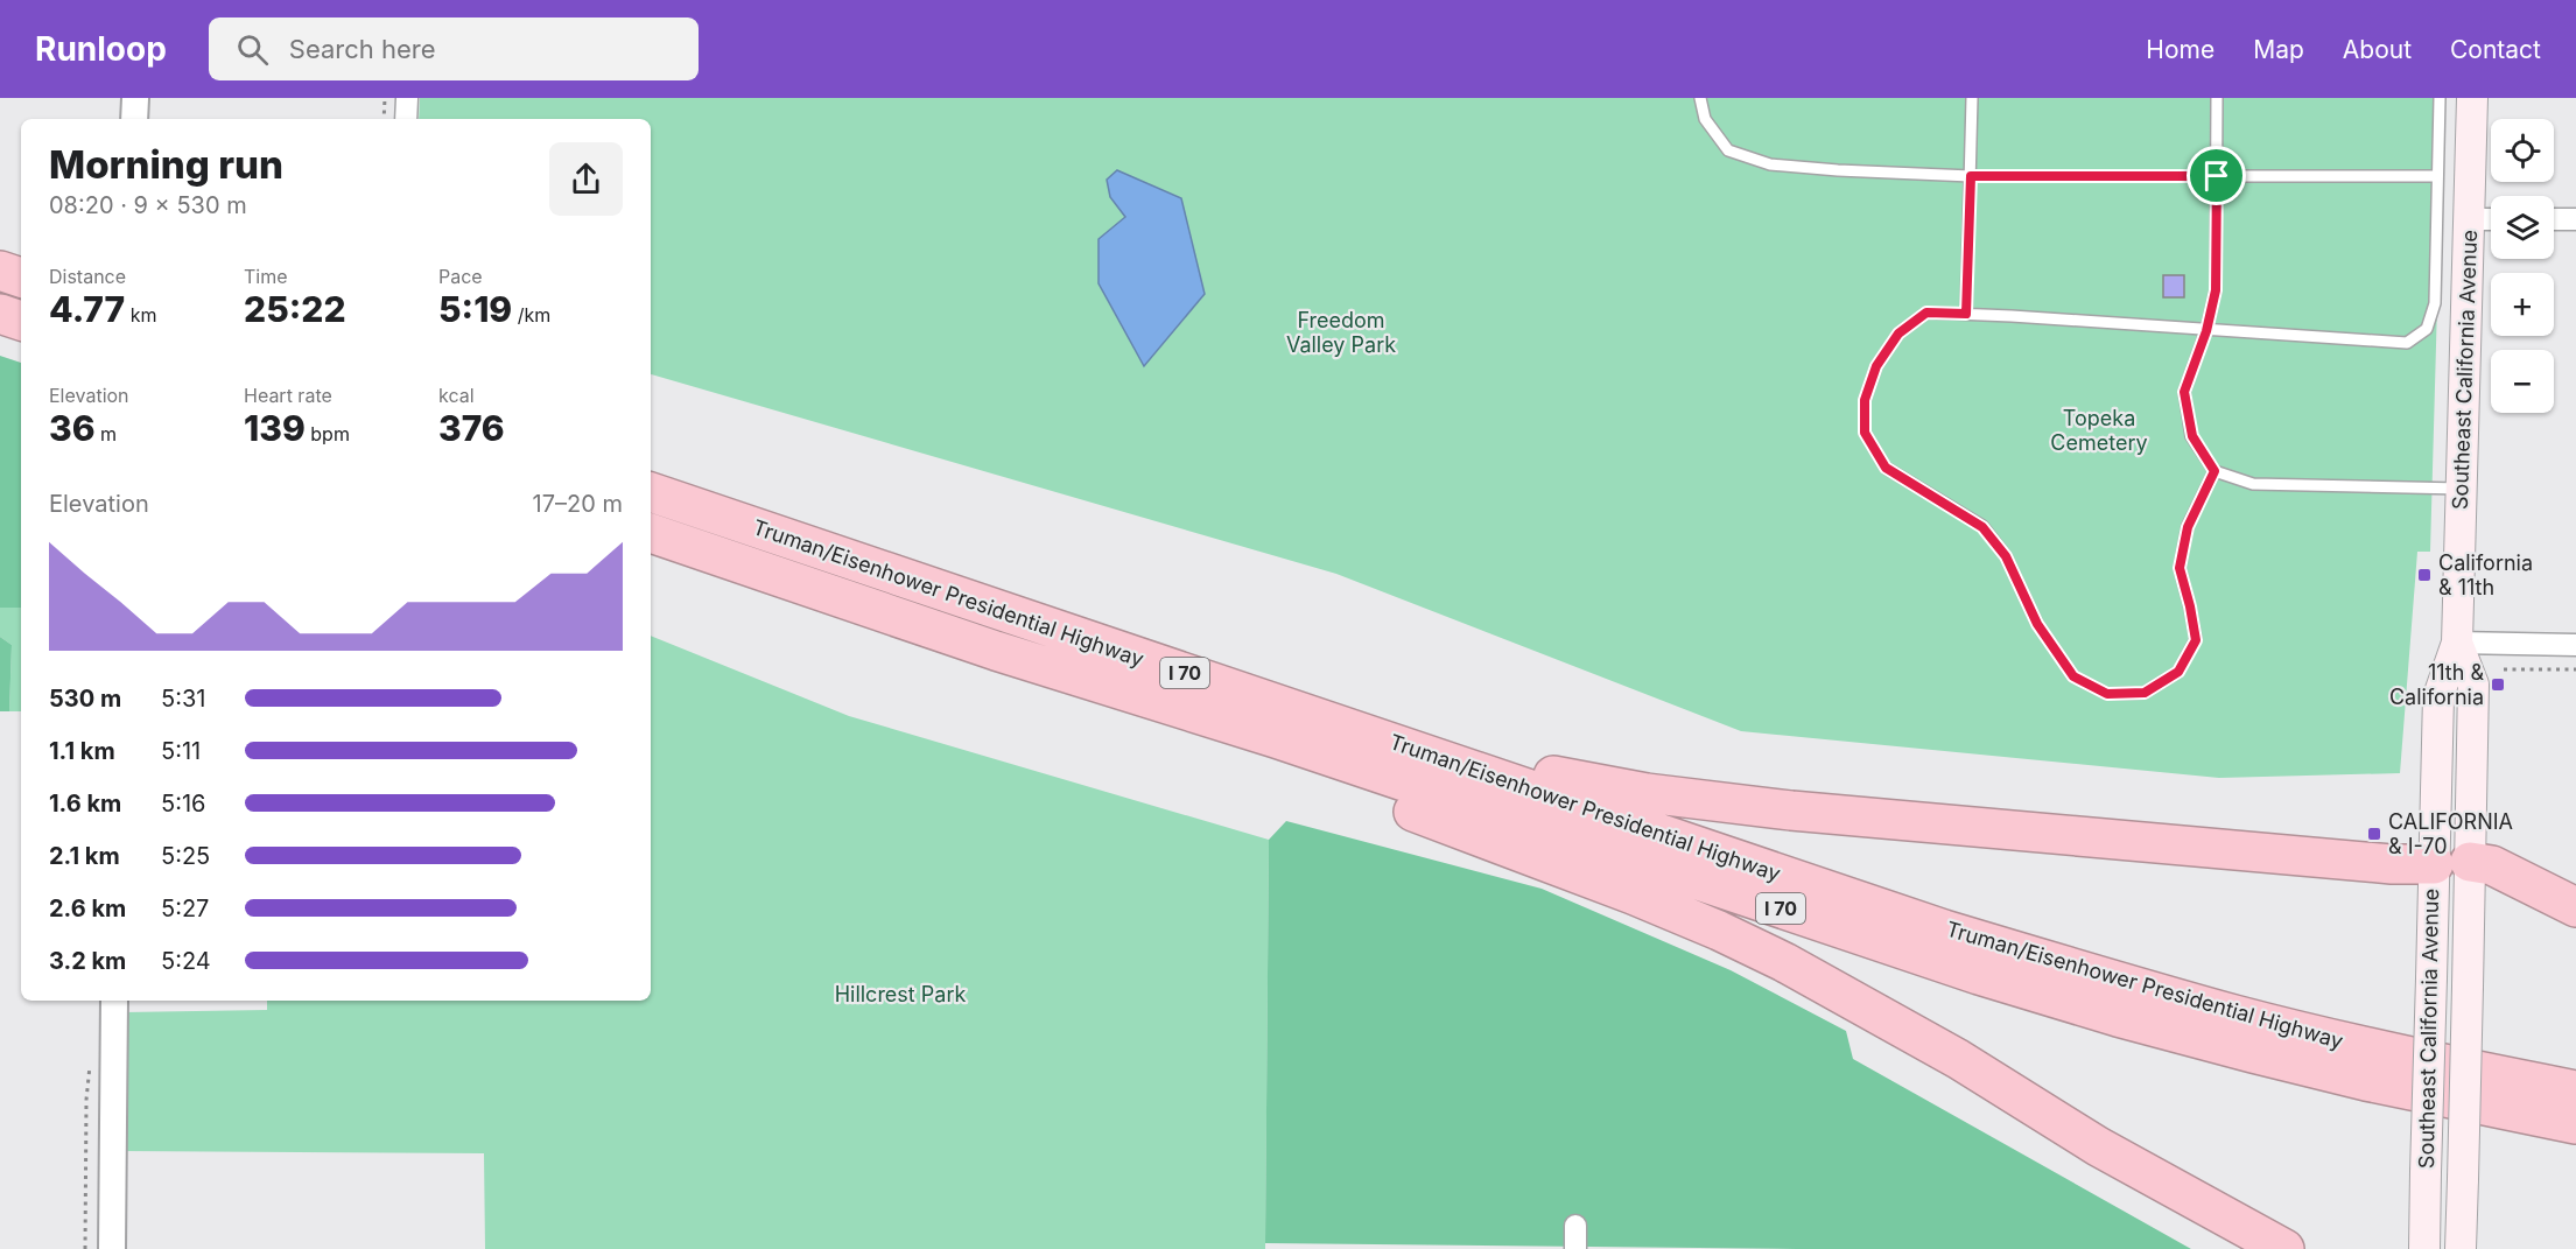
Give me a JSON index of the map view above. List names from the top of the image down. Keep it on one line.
{"streets":{"highway":["Truman/Eisenhower Presidential Highway","I 70"],"main road":["Southeast California Avenue"]},"parks":["Freedom Valley Park","Topeka Cemetery","Hillcrest Park"],"places":{"transit":["California & 11th","11th & California","CALIFORNIA & I-70"]},"page":{"header":"Runloop","search":"Search here","nav":["Home","Map","About","Contact"],"map_buttons":["+","−"],"heading":["Morning run","08:20 · 9 × 530 m"],"stats":[["Distance","4.77 km"],["Time","25:22"],["Pace","5:19 /km"],["Elevation","36 m"],["Heart rate","139 bpm"],["kcal","376"]],"chart":["Elevation","17–20 m"],"list":[{"name":"530 m","note":"5:31"},{"name":"1.1 km","note":"5:11"},{"name":"1.6 km","note":"5:16"},{"name":"2.1 km","note":"5:25"},{"name":"2.6 km","note":"5:27"},{"name":"3.2 km","note":"5:24"}]}}
